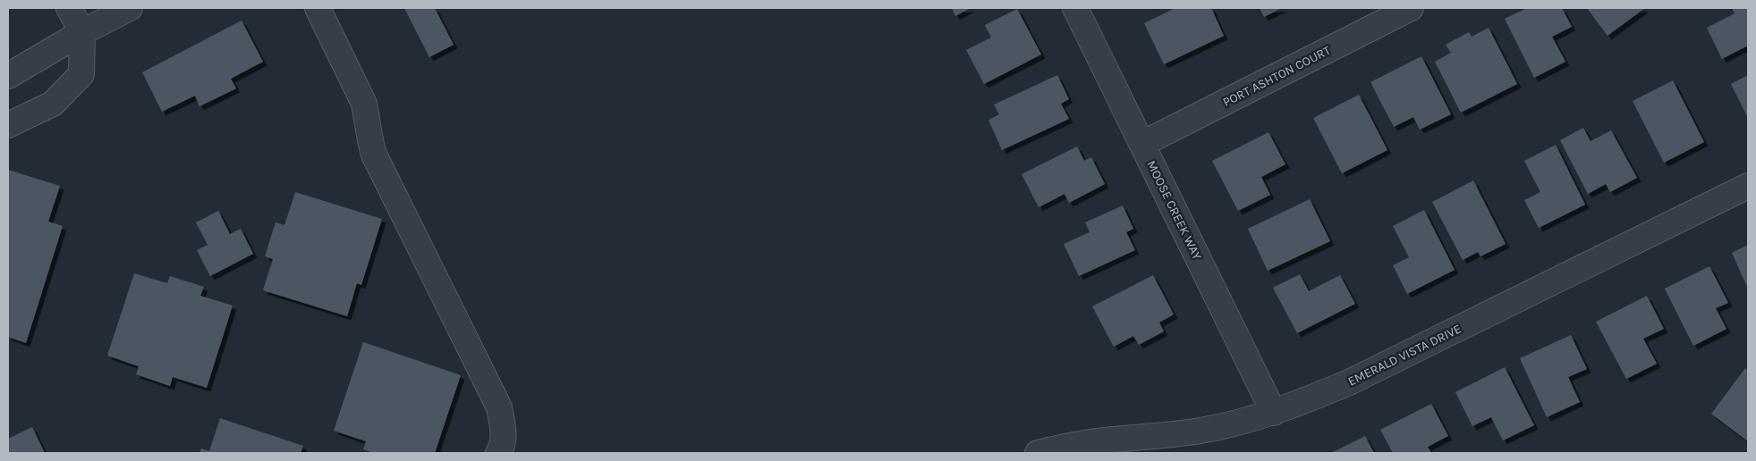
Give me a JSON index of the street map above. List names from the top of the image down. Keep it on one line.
{"streets":{"street":["PORT ASHTON COURT","MOOSE CREEK WAY","EMERALD VISTA DRIVE"]},"crossings":[["PORT ASHTON COURT","MOOSE CREEK WAY"],["MOOSE CREEK WAY","EMERALD VISTA DRIVE"]]}
